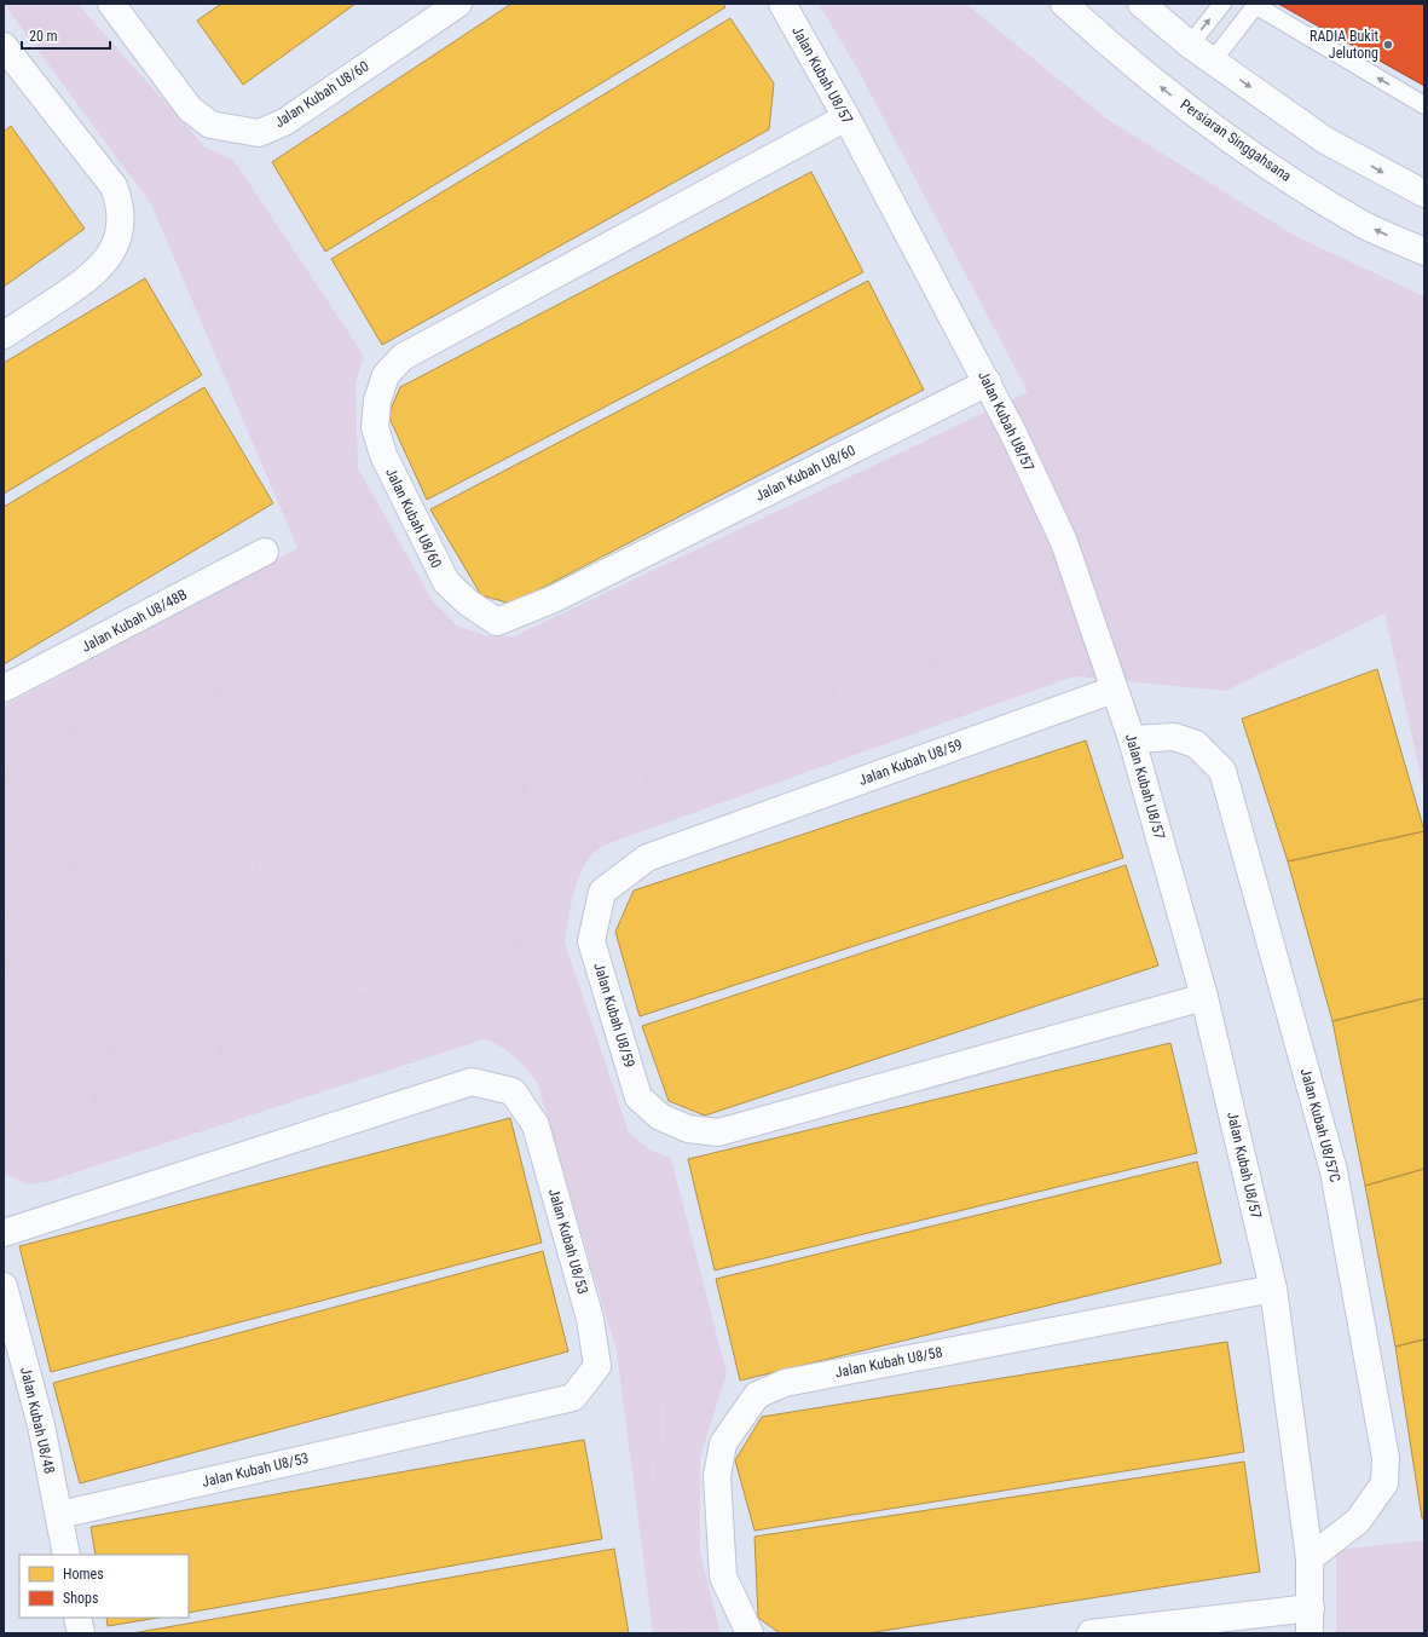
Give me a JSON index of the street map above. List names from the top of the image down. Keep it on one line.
{"streets":{"street":["Jalan Kubah U8/57","Jalan Kubah U8/60","Persiaran Singgahsana","Jalan Kubah U8/48B","Jalan Kubah U8/59","Jalan Kubah U8/57C","Jalan Kubah U8/53","Jalan Kubah U8/58","Jalan Kubah U8/48"]},"crossings":[["Jalan Kubah U8/57","Jalan Kubah U8/60"],["Jalan Kubah U8/57","Jalan Kubah U8/59"],["Jalan Kubah U8/57","Jalan Kubah U8/57C"],["Jalan Kubah U8/57","Jalan Kubah U8/58"],["Jalan Kubah U8/53","Jalan Kubah U8/48"]],"places":["RADIA Bukit Jelutong"],"legend":["Homes","Shops"],"scale_bar":"20 m"}
